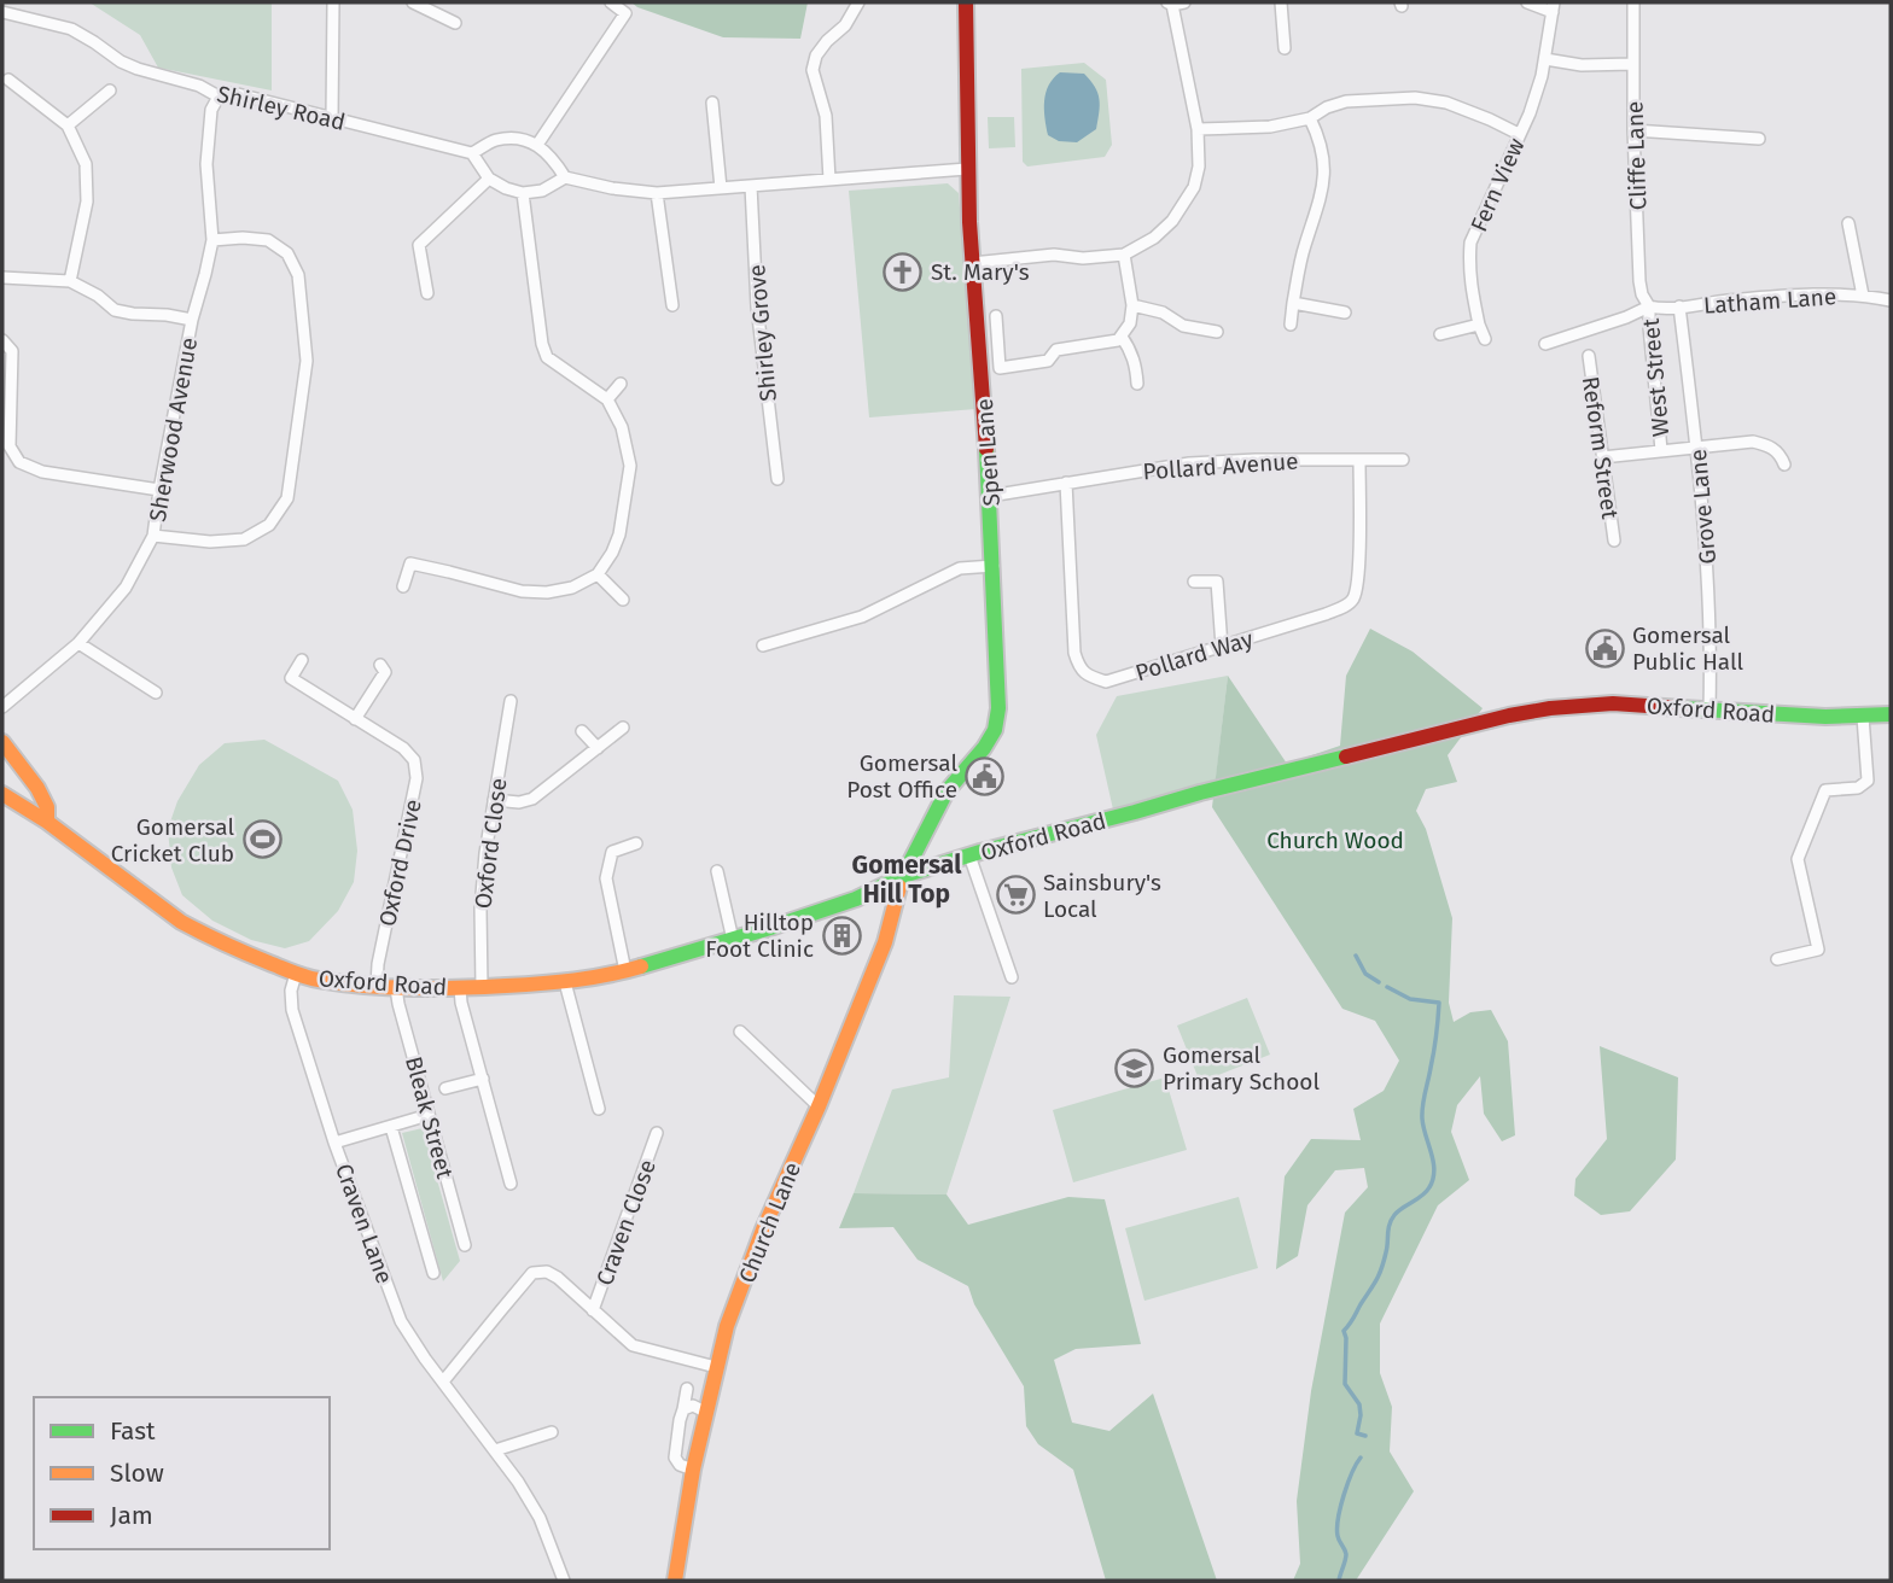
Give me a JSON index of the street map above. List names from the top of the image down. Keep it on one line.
{"streets":{"main road":["Spen Lane","Oxford Road","Church Lane"],"street":["Shirley Road","Cliffe Lane","Fern View","Latham Lane","Shirley Grove","West Street","Sherwood Avenue","Reform Street","Pollard Avenue","Grove Lane","Pollard Way","Oxford Close","Oxford Drive","Bleak Street","Craven Close","Craven Lane"]},"crossings":[["Shirley Road","Sherwood Avenue"],["Cliffe Lane","Latham Lane"],["Cliffe Lane","West Street"],["Latham Lane","West Street"],["Latham Lane","Grove Lane"],["Spen Lane","Pollard Avenue"],["Spen Lane","Oxford Road"],["Spen Lane","Church Lane"],["Pollard Avenue","Pollard Way"],["Grove Lane","Oxford Road"],["Oxford Road","Oxford Close"],["Oxford Road","Oxford Drive"],["Oxford Road","Bleak Street"],["Oxford Road","Church Lane"],["Oxford Road","Craven Lane"]],"districts":["Gomersal Hill Top"],"parks":["Church Wood"],"places":{"church":["St. Mary's"],"public building":["Gomersal Public Hall","Gomersal Post Office"],"sports":["Gomersal Cricket Club"],"supermarket":["Sainsbury's Local"],"building":["Hilltop Foot Clinic"],"school or university":["Gomersal Primary School"]},"legend":["Fast","Slow","Jam"]}
